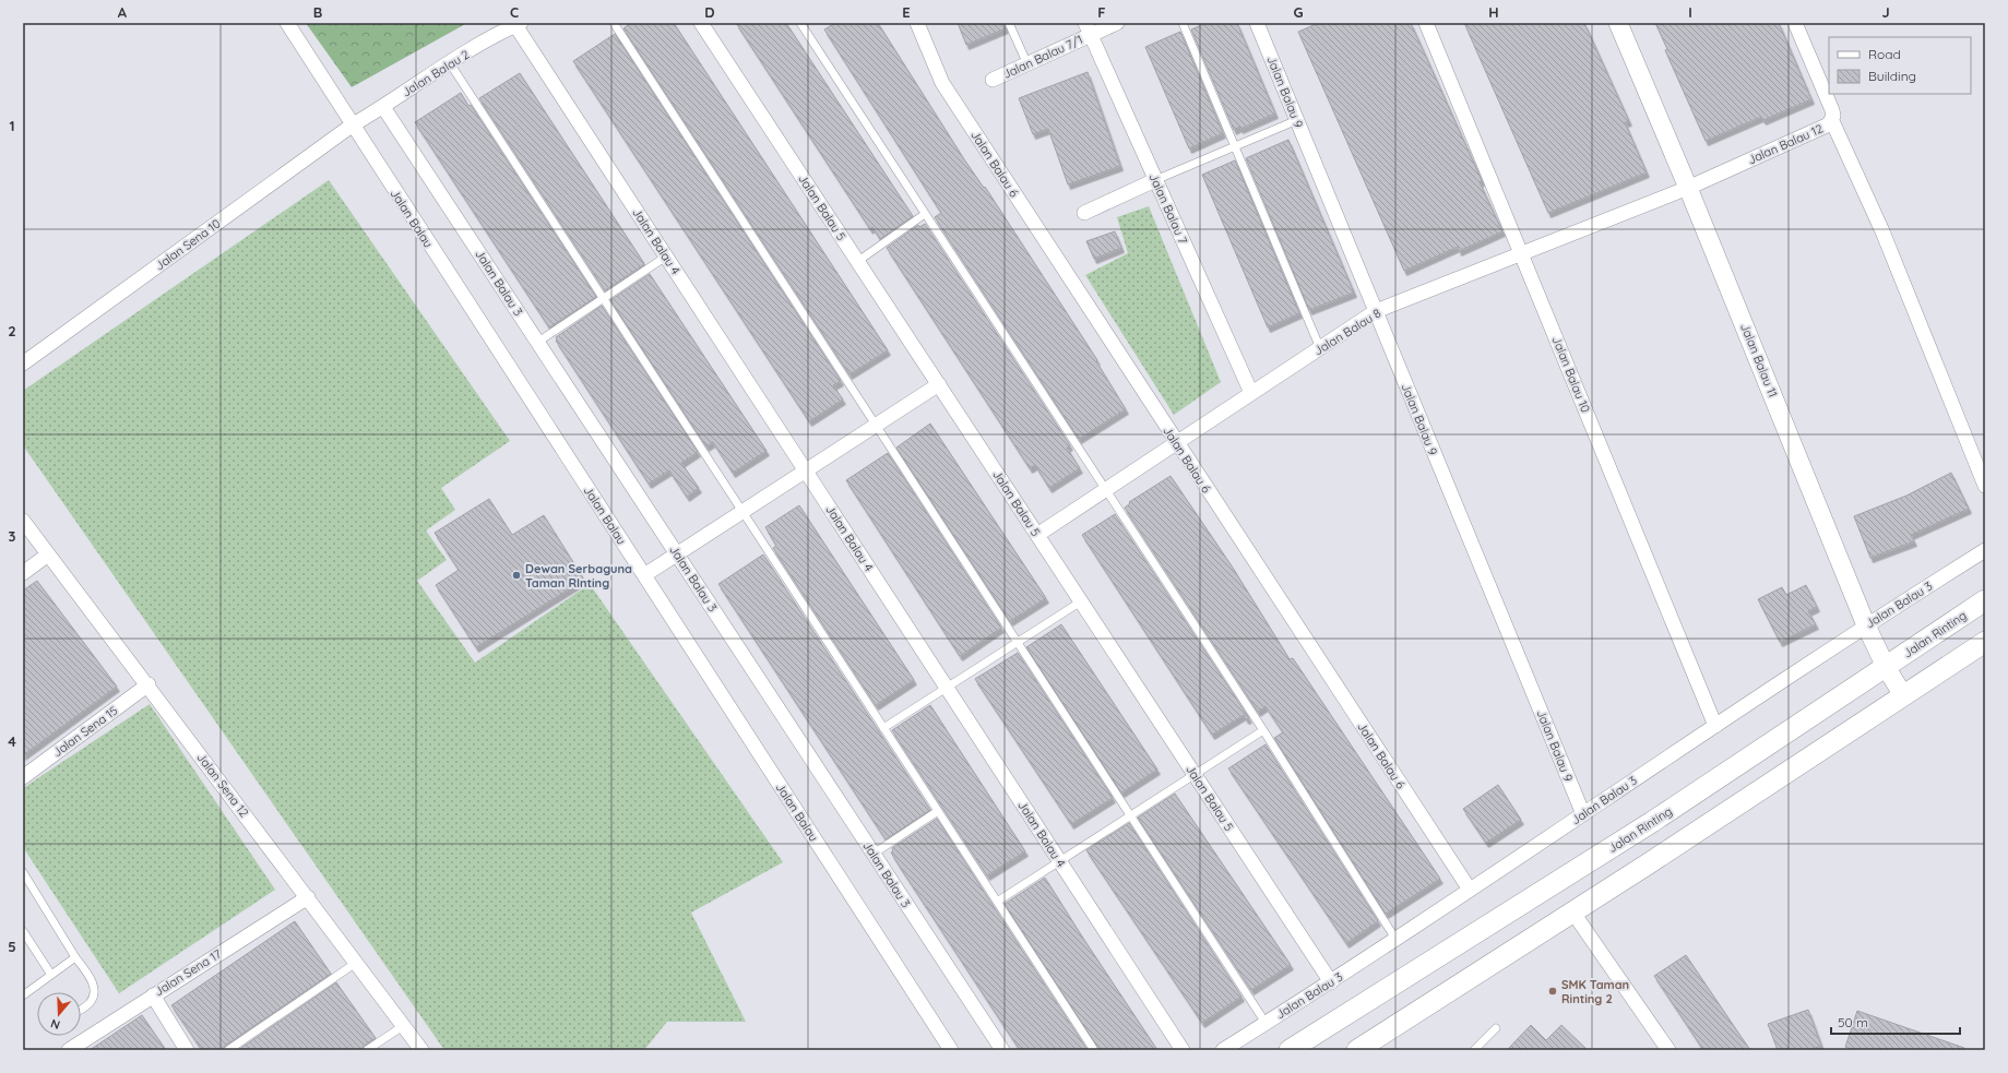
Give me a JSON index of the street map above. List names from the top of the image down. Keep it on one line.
{"streets":{"main road":["Jalan Rinting"],"street":["Jalan Balau 7/1","Jalan Balau 2","Jalan Balau 9","Jalan Balau 12","Jalan Balau 6","Jalan Balau 5","Jalan Balau 7","Jalan Balau","Jalan Balau 4","Jalan Sena 10","Jalan Balau 3","Jalan Balau 8","Jalan Balau 11","Jalan Balau 10","Jalan Sena 15","Jalan Sena 12","Jalan Sena 17"]},"crossings":[["Jalan Balau 7/1","Jalan Balau 7"],["Jalan Balau 2","Jalan Balau"],["Jalan Balau 2","Jalan Balau 4"],["Jalan Balau 2","Jalan Sena 10"],["Jalan Balau 2","Jalan Balau 3"],["Jalan Balau 9","Jalan Balau 3"],["Jalan Balau 9","Jalan Balau 8"],["Jalan Balau 12","Jalan Balau 8"],["Jalan Balau 12","Jalan Balau 11"],["Jalan Balau 6","Jalan Balau 3"],["Jalan Balau 6","Jalan Balau 8"],["Jalan Balau 5","Jalan Balau 3"],["Jalan Balau 5","Jalan Balau 8"],["Jalan Balau 7","Jalan Balau 8"],["Jalan Balau","Jalan Sena 10"],["Jalan Balau 3","Jalan Balau 11"],["Jalan Balau 3","Jalan Balau 10"],["Jalan Balau 8","Jalan Balau 11"],["Jalan Balau 8","Jalan Balau 10"],["Jalan Balau 11","Jalan Rinting"],["Jalan Sena 15","Jalan Sena 12"],["Jalan Sena 12","Jalan Sena 17"]],"places":["Dewan Serbaguna Taman RInting","SMK Taman Rinting 2"],"legend":["Road","Building"],"scale_bar":"50 m","north":"bottom","grid":{"columns":["A","B","C","D","E","F","G","H","I","J"],"rows":["1","2","3","4","5"]}}
